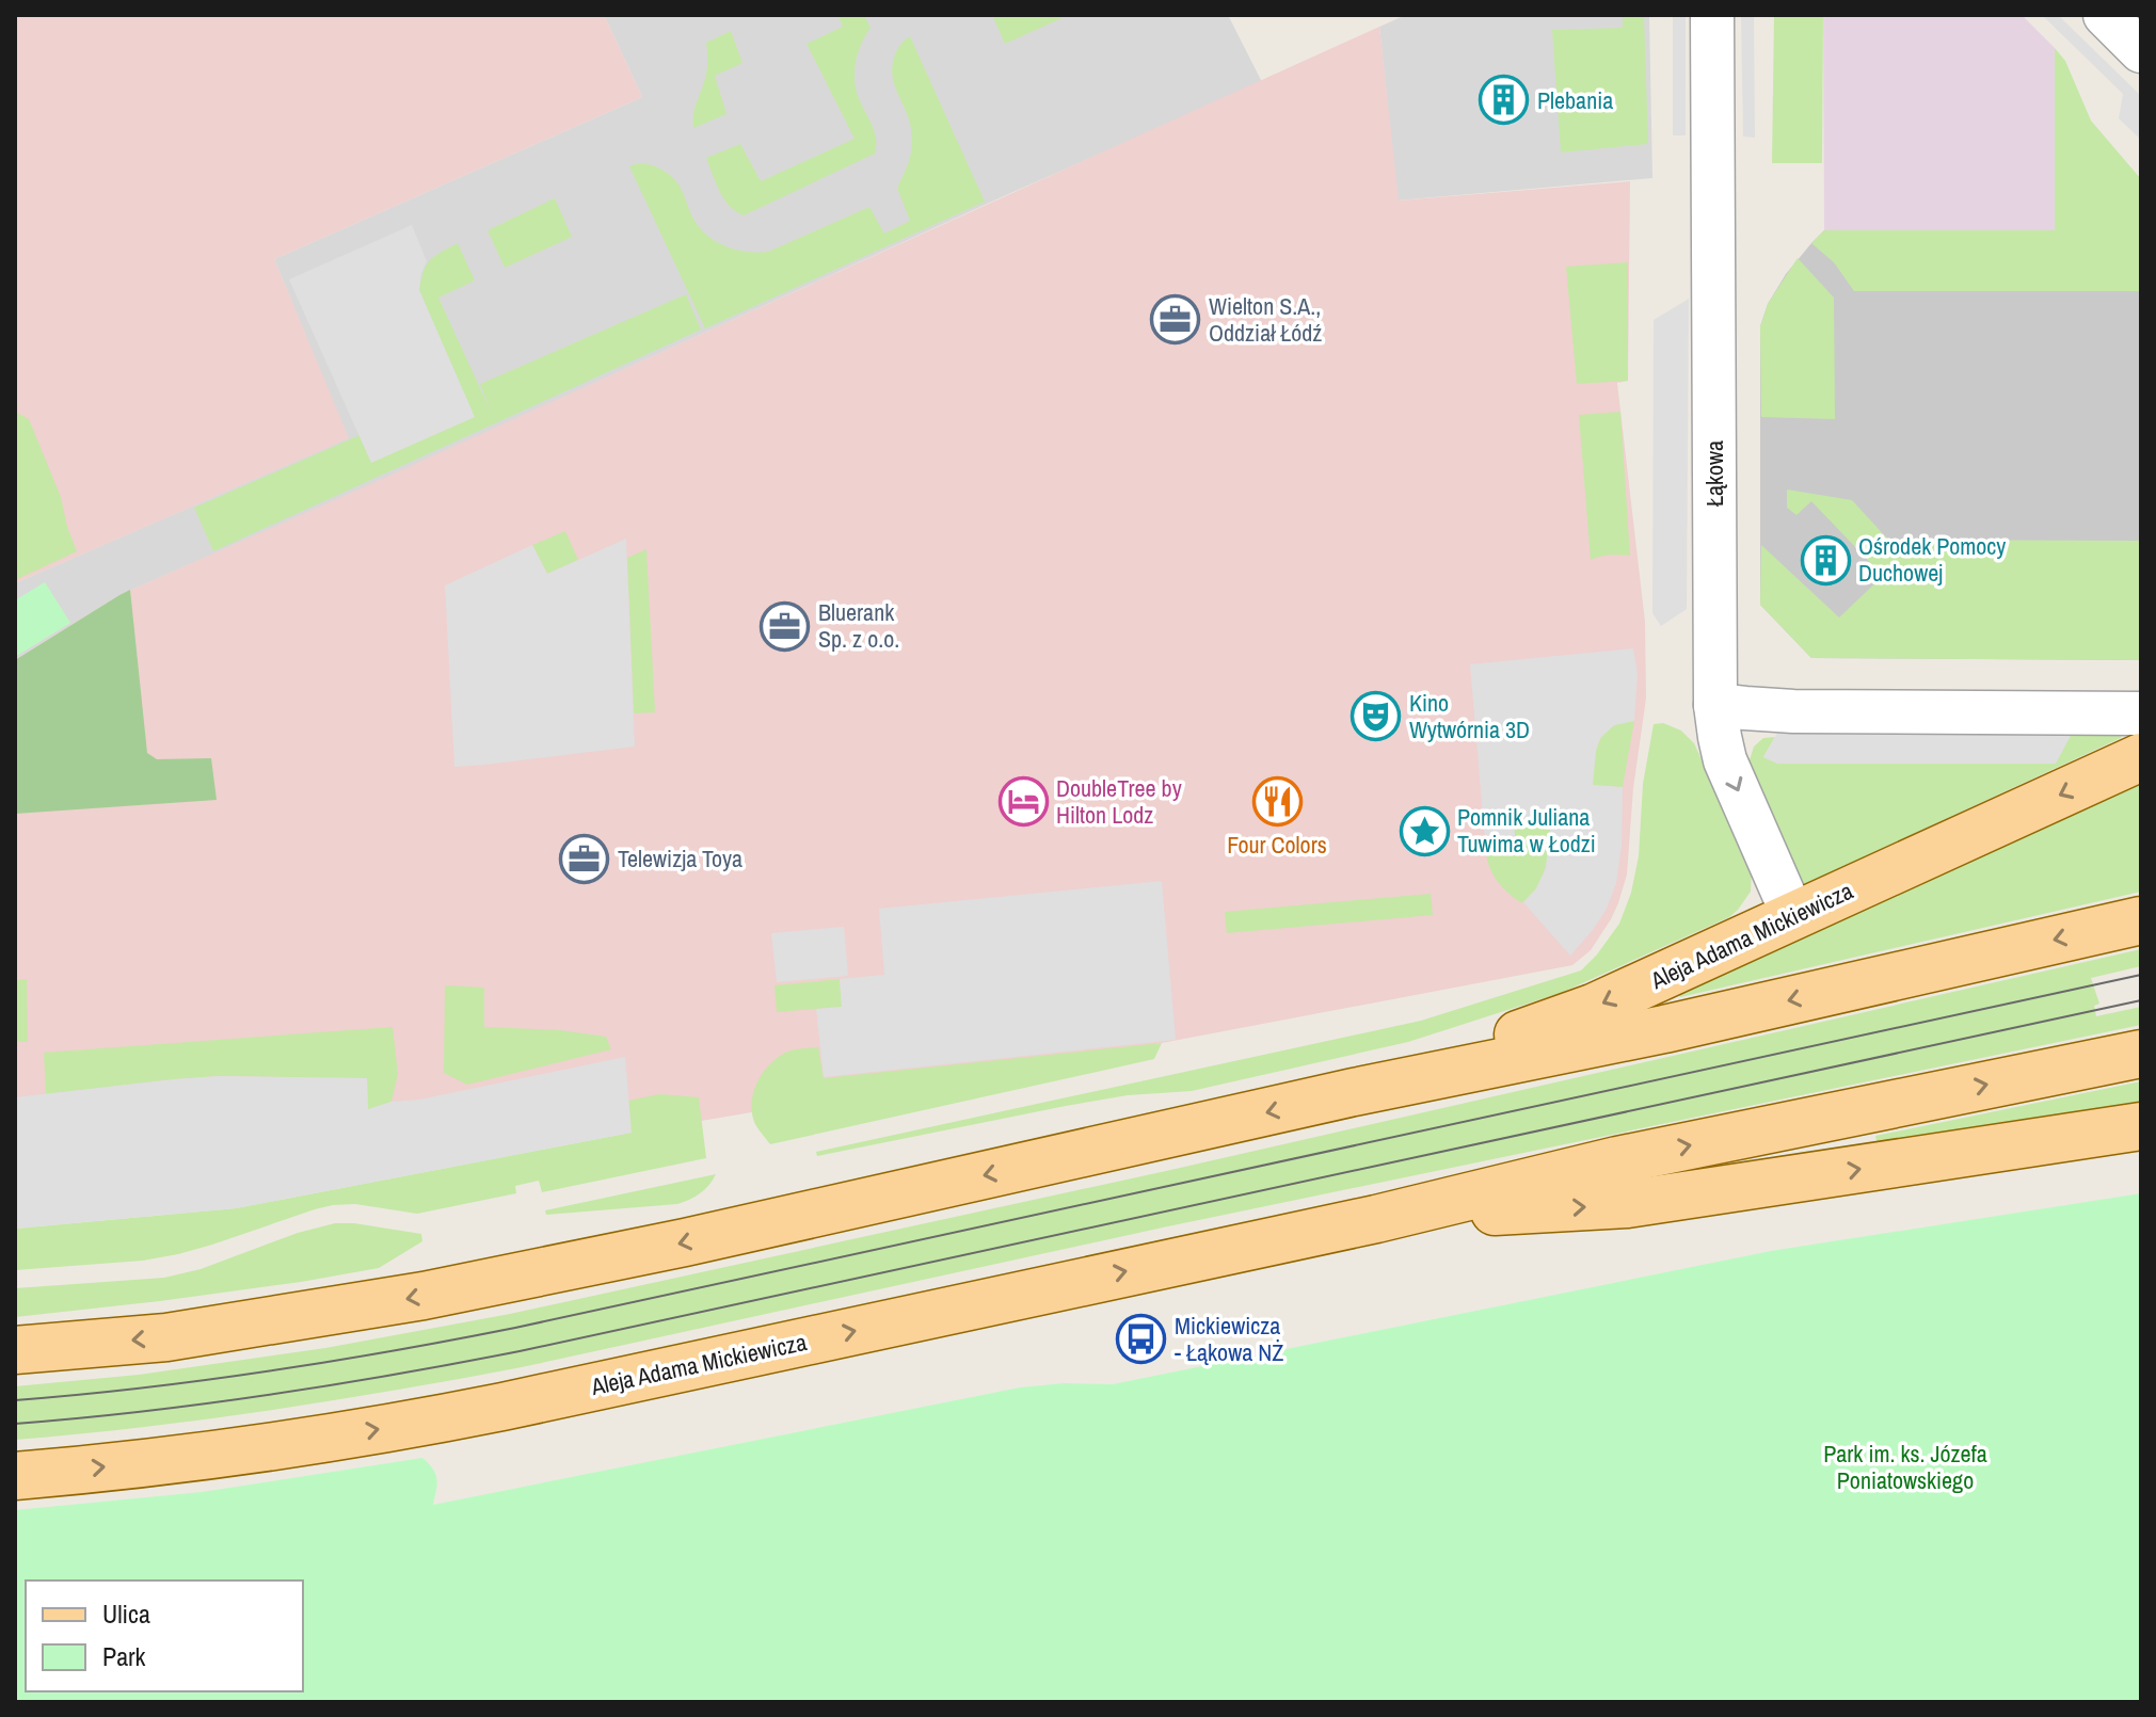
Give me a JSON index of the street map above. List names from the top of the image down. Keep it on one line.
{"streets":{"main road":["Aleja Adama Mickiewicza"],"street":["Łąkowa"]},"crossings":[["Łąkowa","Aleja Adama Mickiewicza"]],"parks":["Park im. ks. Józefa Poniatowskiego"],"places":{"building":["Plebania","Ośrodek Pomocy Duchowej"],"office":["Wielton S.A., Oddział Łódź","Bluerank Sp. z o.o.","Telewizja Toya"],"theatre":["Kino Wytwórnia 3D"],"restaurant":["Four Colors"],"hotel":["DoubleTree by Hilton Lodz"],"place":["Pomnik Juliana Tuwima w Łodzi"],"bus stop":["Mickiewicza - Łąkowa NŻ"]},"legend":["Ulica","Park"]}
